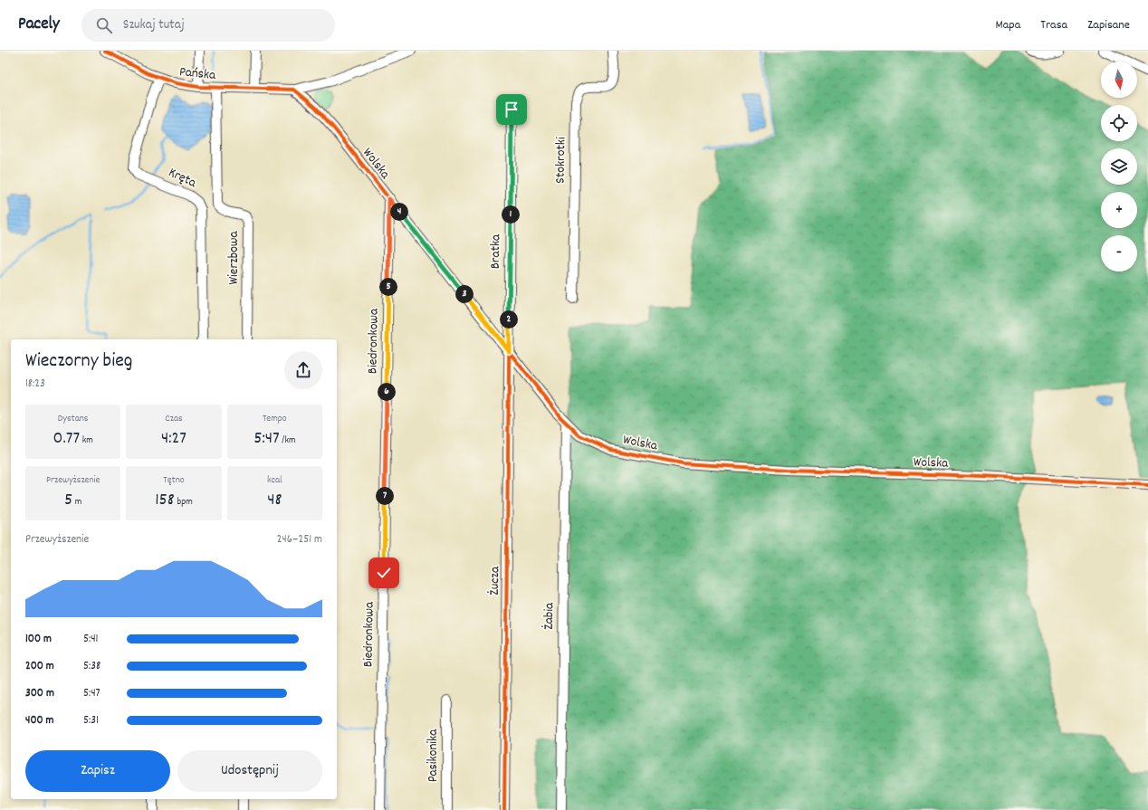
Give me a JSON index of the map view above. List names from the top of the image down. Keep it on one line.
{"streets":{"street":["Pańska","Stokrotki","Wolska","Kręta","Bratka","Wierzbowa","Biedronkowa","Żucza","Żabia","Pasikonika"]},"crossings":[["Pańska","Wolska"],["Pańska","Kręta"],["Pańska","Wierzbowa"],["Wolska","Bratka"],["Wolska","Biedronkowa"],["Wolska","Żucza"],["Wolska","Żabia"],["Bratka","Żucza"]],"north":"bottom","page":{"header":"Pacely","search":"Szukaj tutaj","nav":["Mapa","Trasa","Zapisane"],"map_buttons":["+","−"],"pins":["4","1","5","3","2","6","7"],"heading":["Wieczorny bieg","18:23"],"stats":[["Dystans","0.77 km"],["Czas","4:27"],["Tempo","5:47 /km"],["Przewyższenie","5 m"],["Tętno","158 bpm"],["kcal","48"]],"chart":["Przewyższenie","246–251 m"],"list":[{"name":"100 m","note":"5:41"},{"name":"200 m","note":"5:38"},{"name":"300 m","note":"5:47"},{"name":"400 m","note":"5:31"}],"buttons":["Zapisz","Udostępnij"]}}
